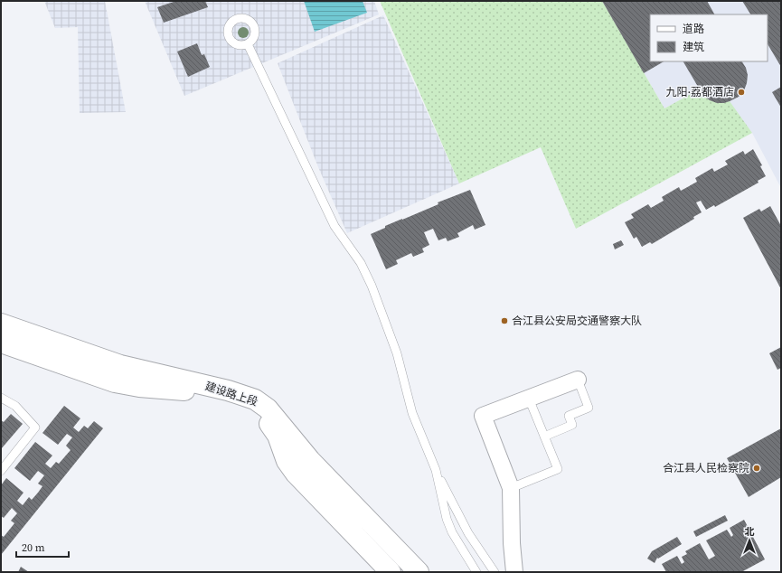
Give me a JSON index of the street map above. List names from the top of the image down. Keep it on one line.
{"streets":{"main road":["建设路上段"]},"places":["九阳·荔都酒店","合江县公安局交通警察大队","合江县人民检察院"],"legend":["道路","建筑"],"scale_bar":"20 m","north":"top"}
